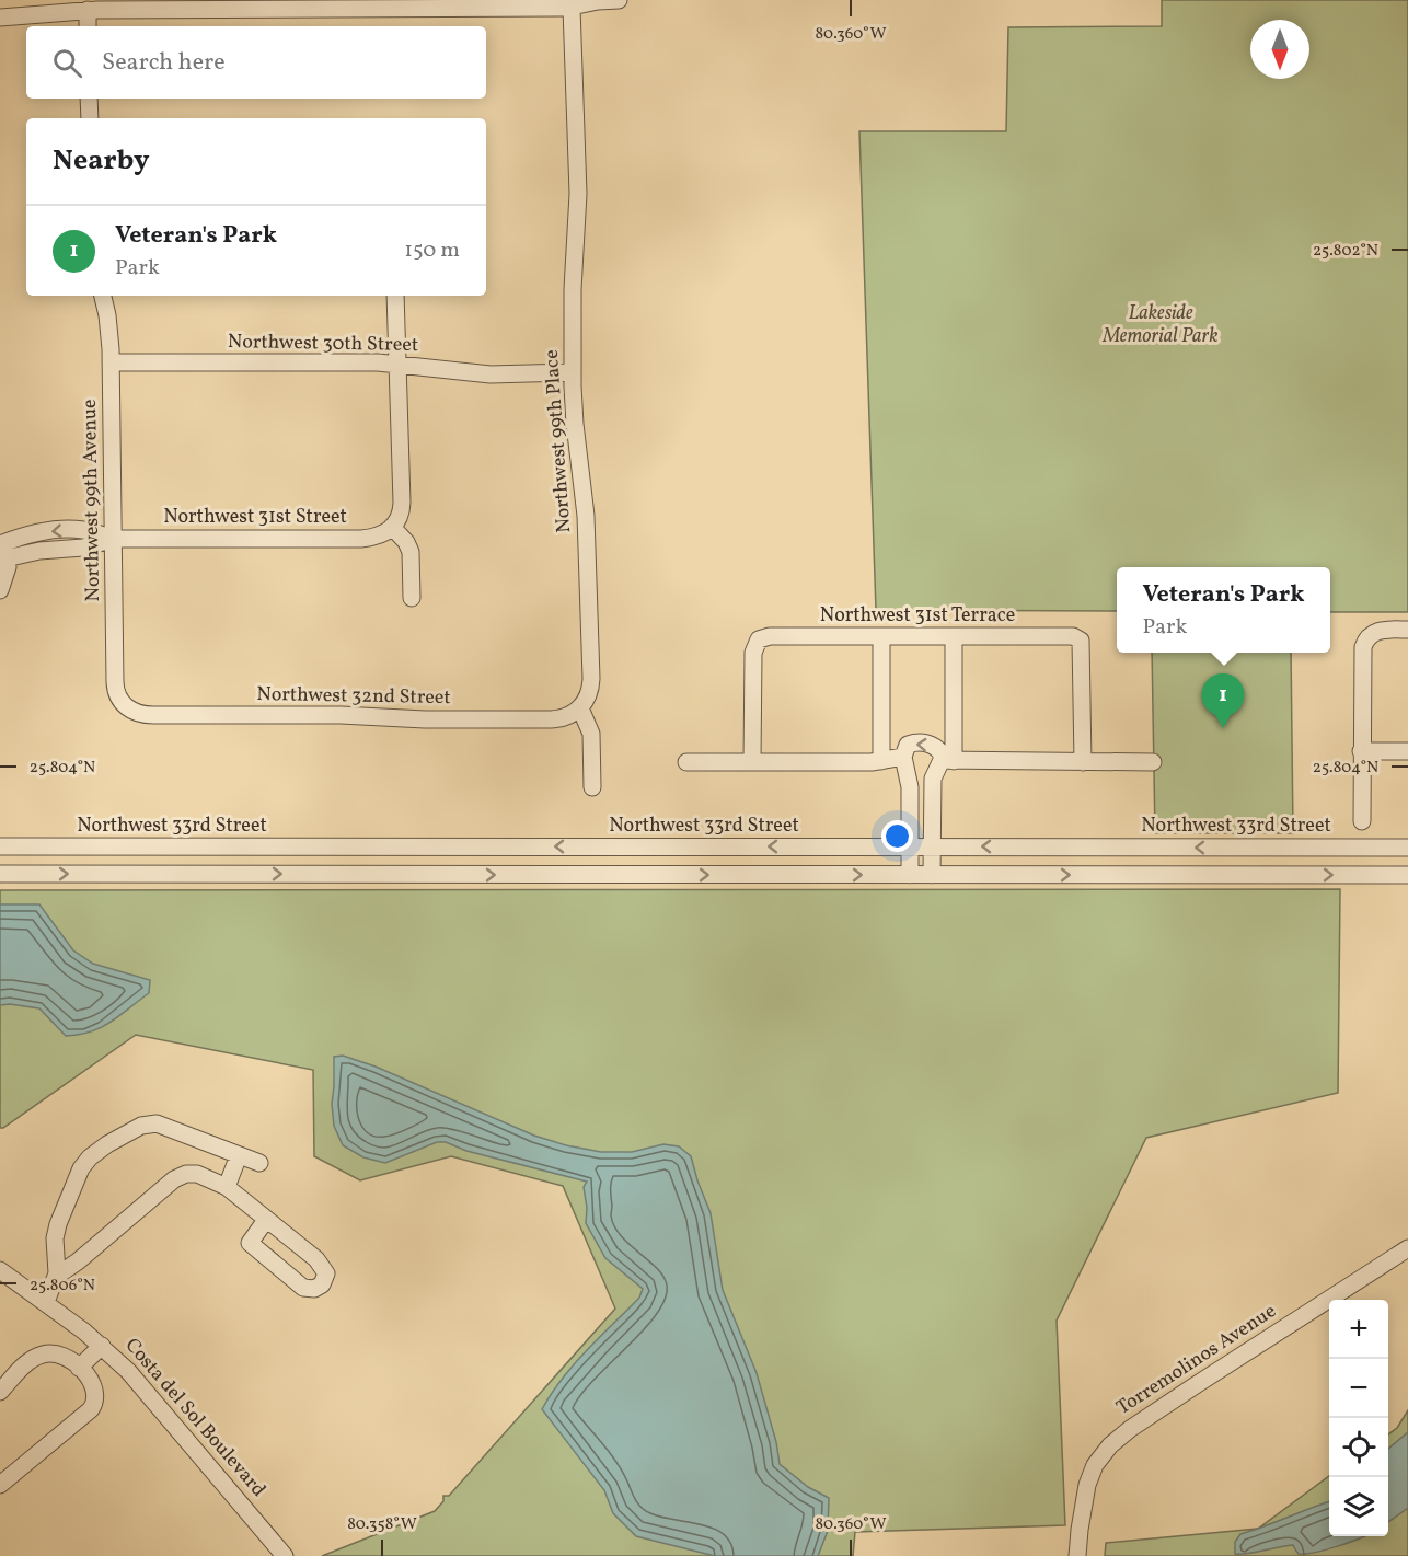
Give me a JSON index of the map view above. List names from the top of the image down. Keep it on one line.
{"streets":{"street":["Northwest 30th Street","Northwest 99th Place","Northwest 99th Avenue","Northwest 31st Street","Northwest 31st Terrace","Northwest 32nd Street","Northwest 33rd Street","Torremolinos Avenue","Costa del Sol Boulevard"]},"crossings":[["Northwest 30th Street","Northwest 99th Place"],["Northwest 30th Street","Northwest 99th Avenue"],["Northwest 99th Place","Northwest 32nd Street"],["Northwest 99th Avenue","Northwest 31st Street"],["Northwest 99th Avenue","Northwest 32nd Street"]],"parks":["Lakeside Memorial Park"],"north":"bottom","page":{"search":"Search here","heading":"Nearby","list":[{"mark":"1","name":"Veteran's Park","note":"Park","value":"150 m"}],"popup":["Veteran's Park","Park"],"pins":"1","map_buttons":["+","−"]},"coordinates":["80.360°W","25.802°N","25.804°N","25.806°N","80.358°W"]}
